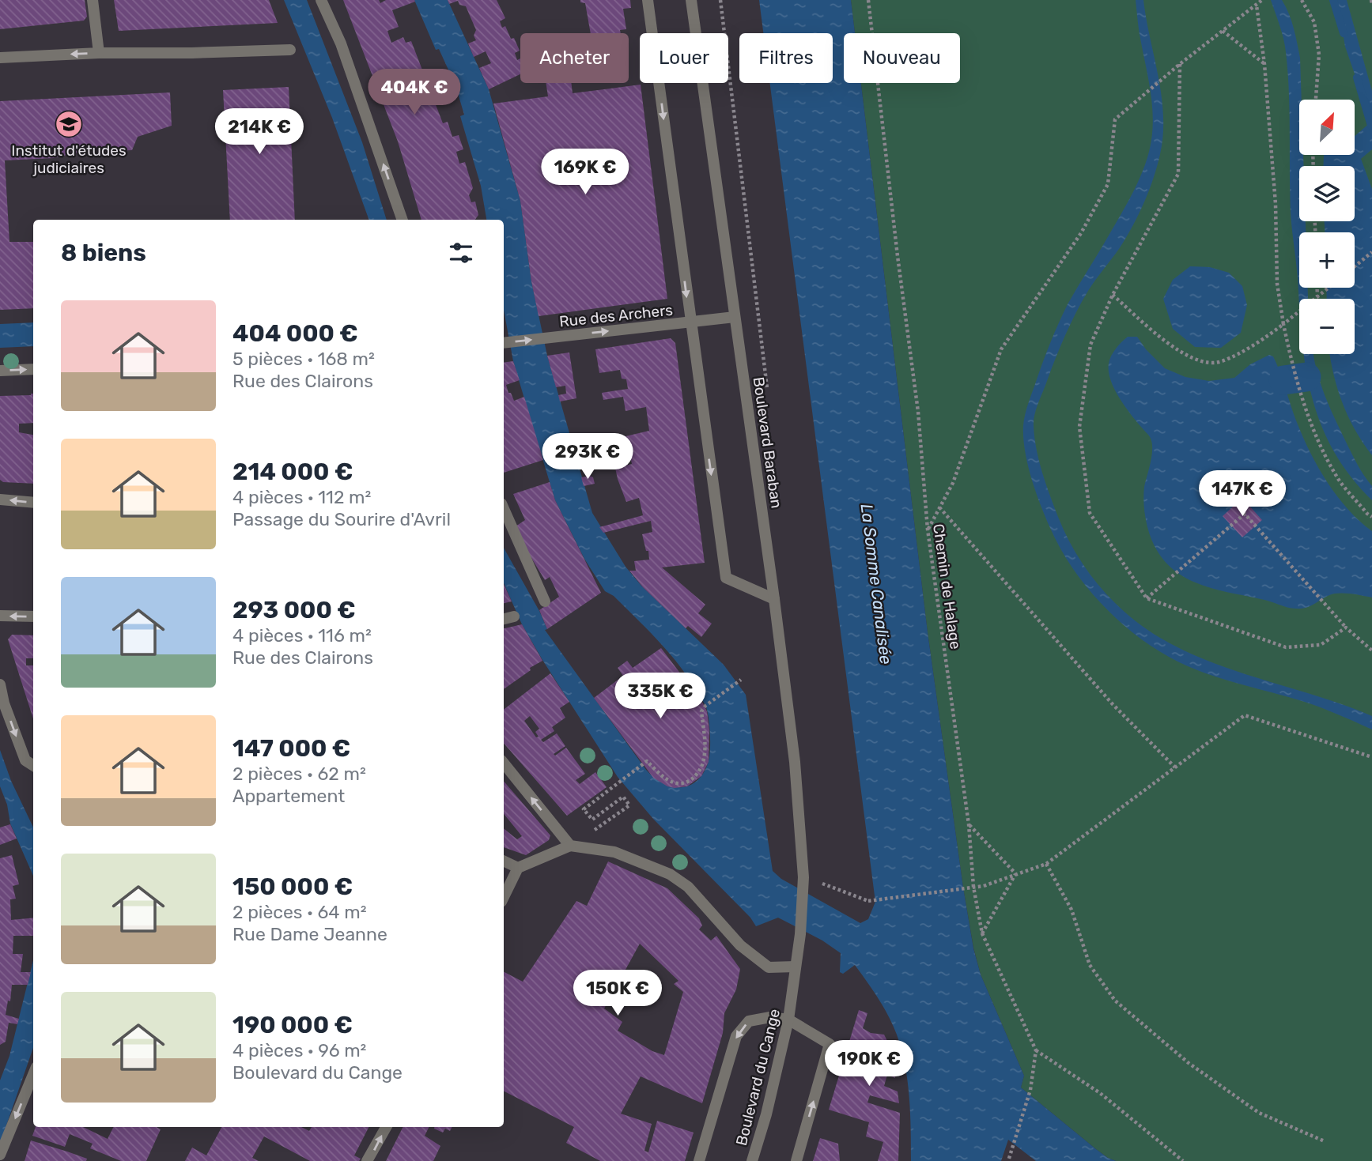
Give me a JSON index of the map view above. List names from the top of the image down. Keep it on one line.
{"streets":{"street":["Rue des Archers","Boulevard Baraban","Boulevard du Cange"],"path":["Chemin de Halage"]},"crossings":[["Rue des Archers","Boulevard Baraban"],["Boulevard Baraban","Boulevard du Cange"]],"one_way":["Rue des Archers"],"water":["La Somme Canalisée"],"places":{"school or university":["Institut d'études judiciaires"]},"north":"top right","page":{"chip":["Acheter","Louer","Filtres","Nouveau"],"price":["404K €","214K €","169K €","293K €","147K €","335K €","150K €","190K €"],"map_buttons":["+","−"],"heading":"8 biens","list":[{"name":"404 000 €","note":"5 pièces · 168 m² · Rue des Clairons"},{"name":"214 000 €","note":"4 pièces · 112 m² · Passage du Sourire d'Avril"},{"name":"293 000 €","note":"4 pièces · 116 m² · Rue des Clairons"},{"name":"147 000 €","note":"2 pièces · 62 m² · Appartement"},{"name":"150 000 €","note":"2 pièces · 64 m² · Rue Dame Jeanne"},{"name":"190 000 €","note":"4 pièces · 96 m² · Boulevard du Cange"}]}}
